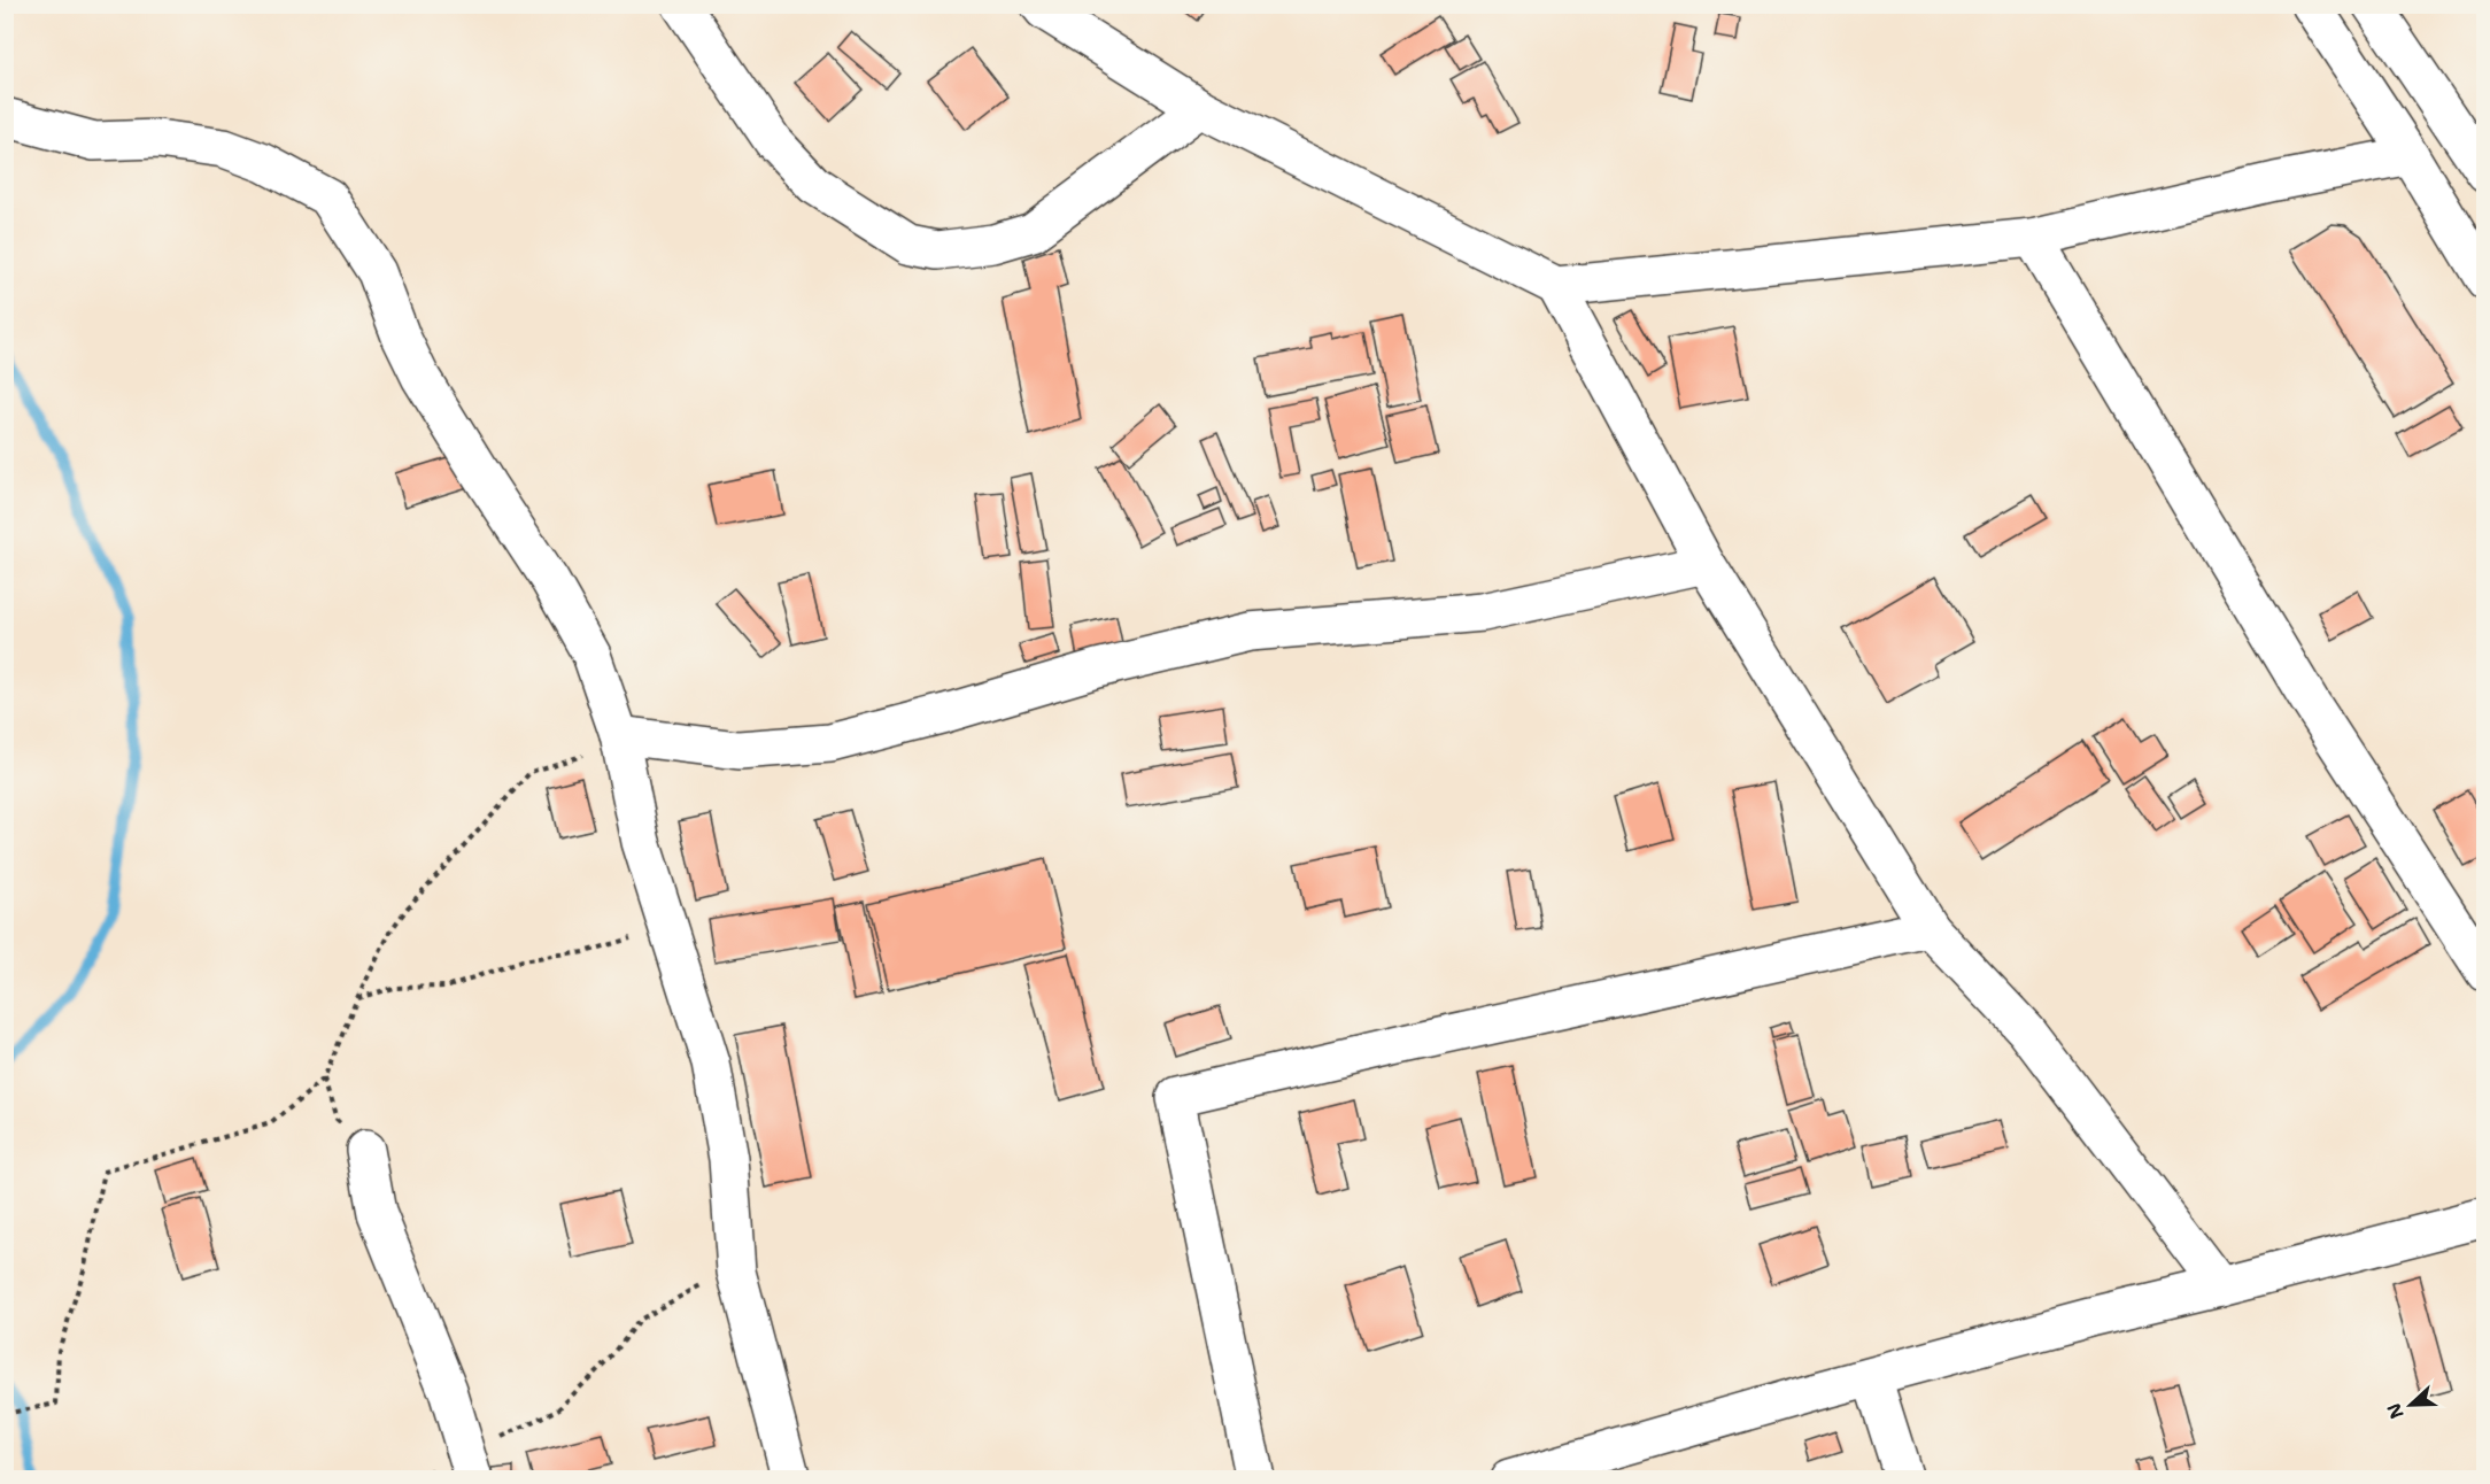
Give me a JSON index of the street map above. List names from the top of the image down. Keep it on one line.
{"north":"left"}
